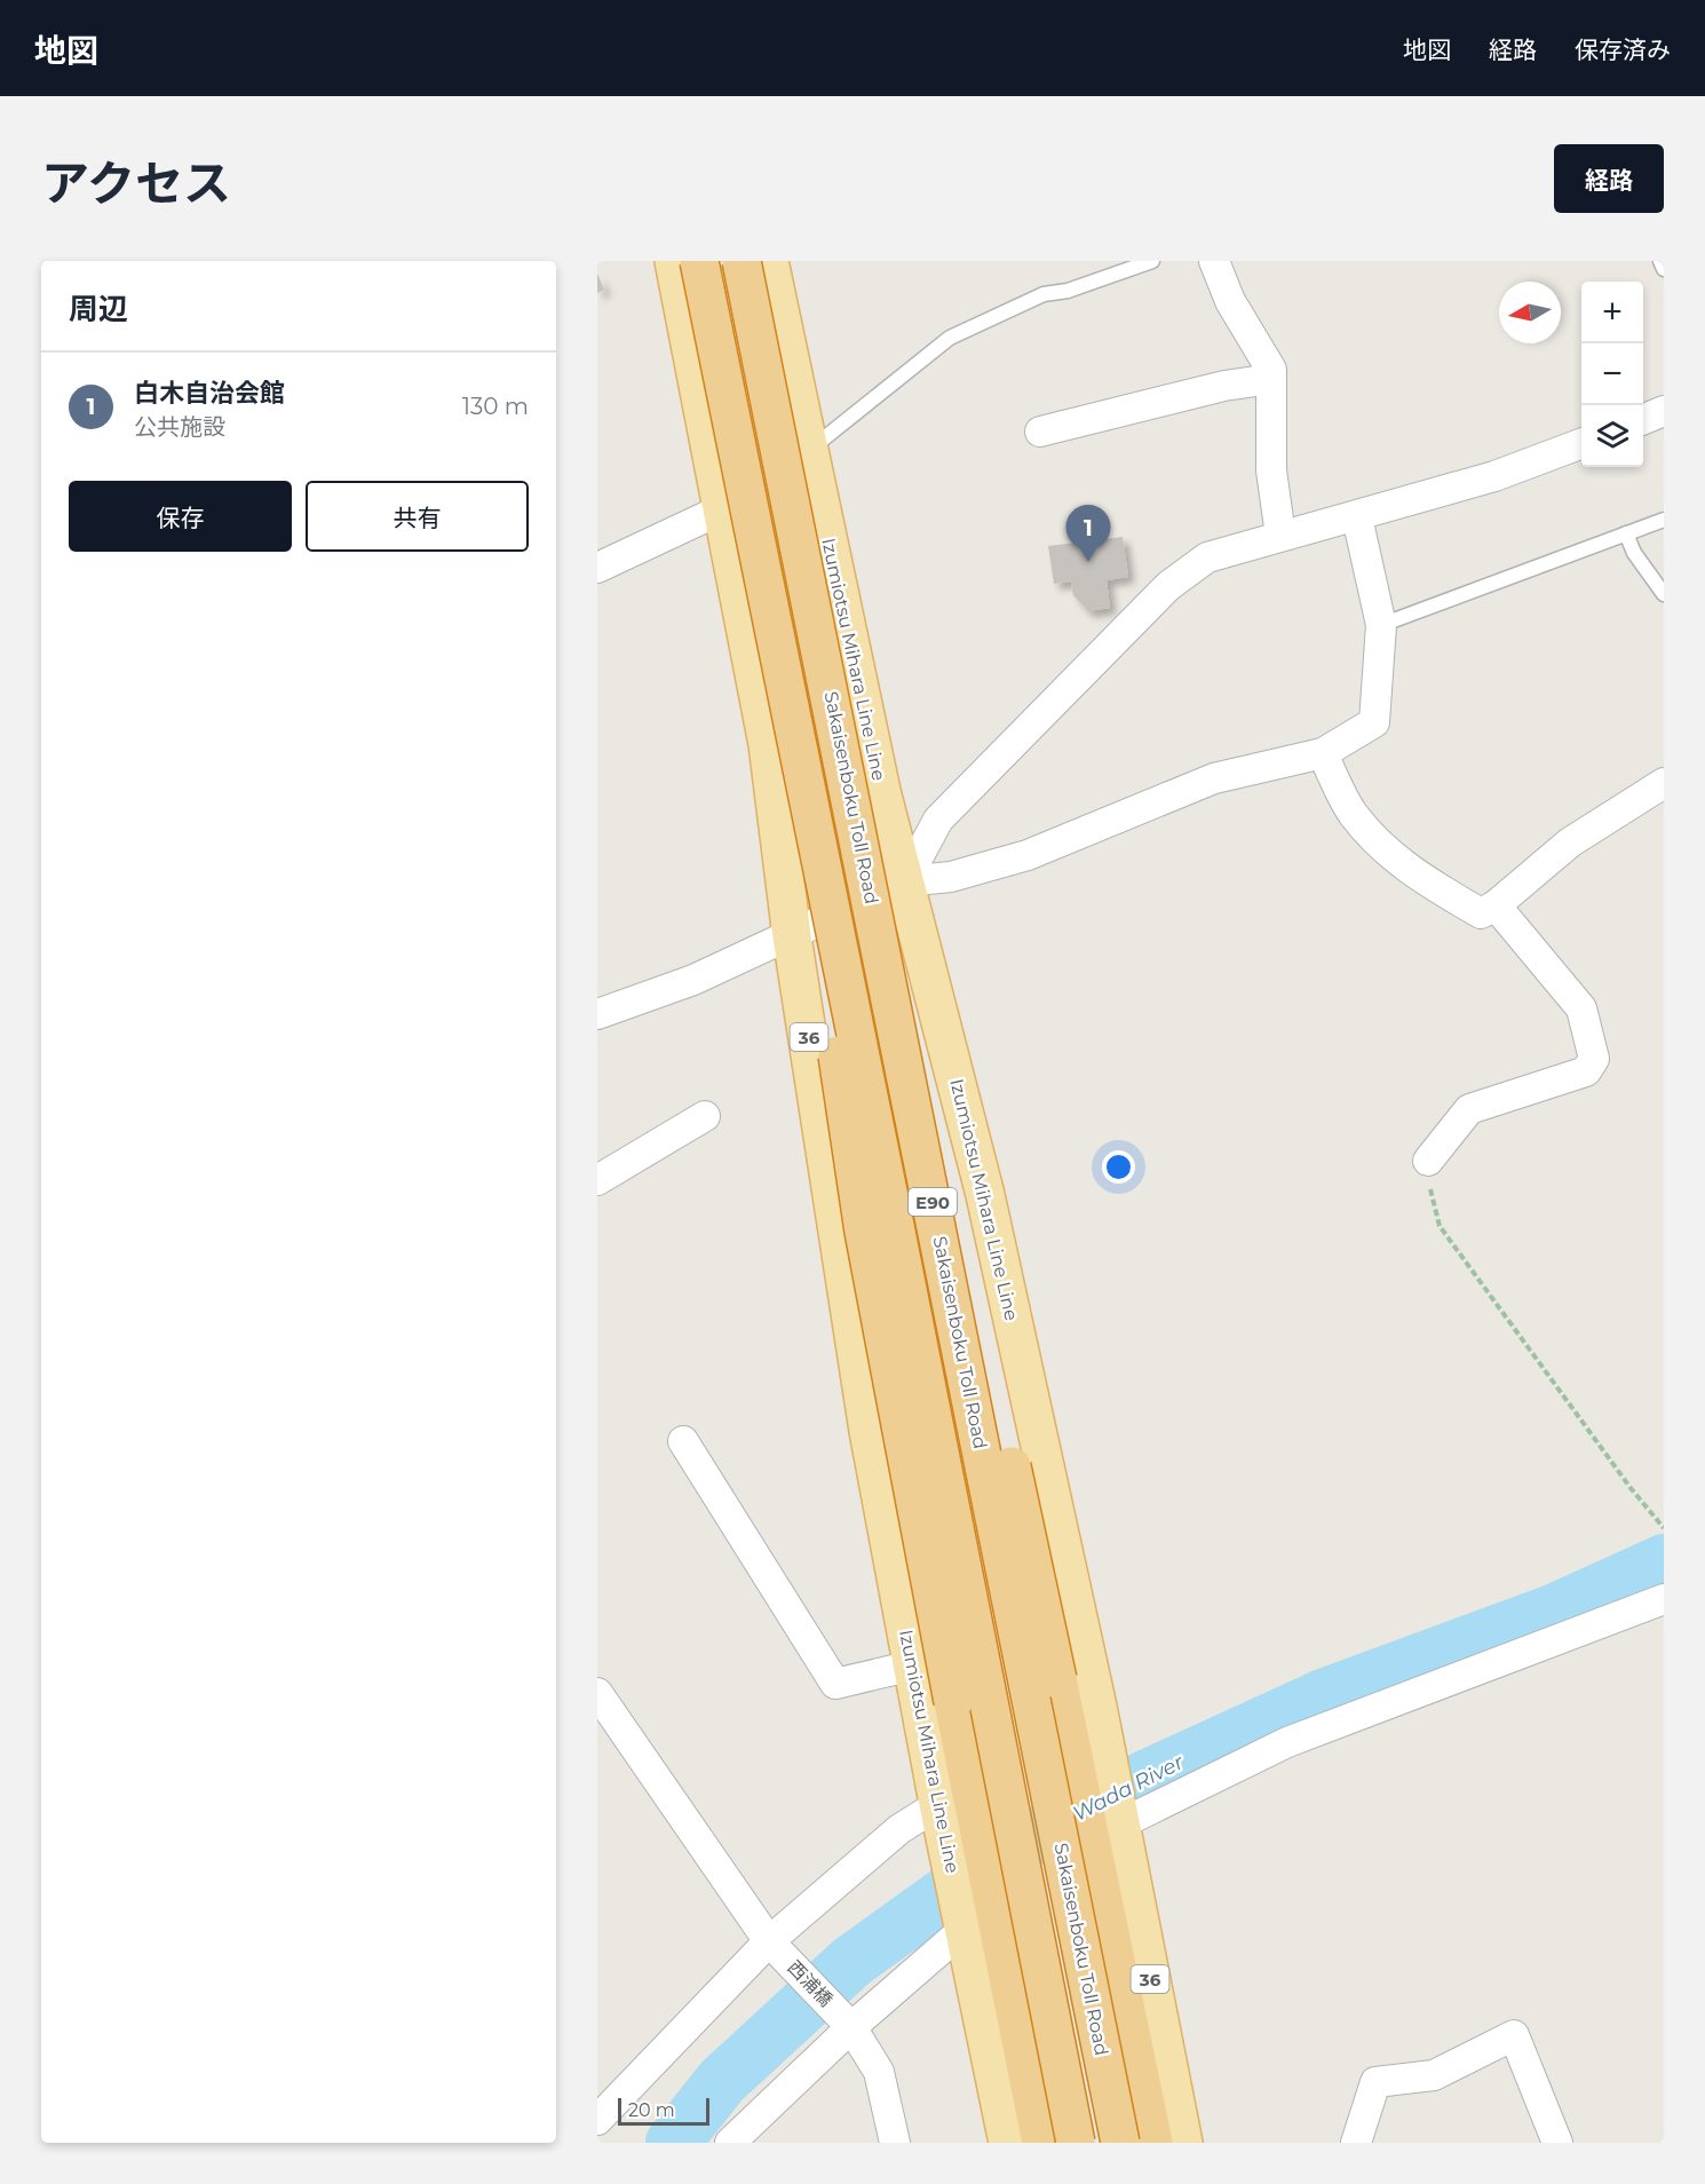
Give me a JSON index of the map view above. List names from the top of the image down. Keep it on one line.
{"streets":{"highway":["Sakaisenboku Toll Road","E90"],"main road":["Izumiotsu Mihara Line Line","36"],"street":["西浦橋"]},"water":["Wada River"],"scale_bar":"20 m","north":"left","page":{"header":"地図","nav":["地図","経路","保存済み"],"title":"アクセス","buttons":["経路",["保存","共有"]],"heading":"周辺","map_buttons":["+","−"],"list":[{"mark":"1","name":"白木自治会館","note":"公共施設","value":"130 m"}],"pins":"1","scale":"20 m"}}
